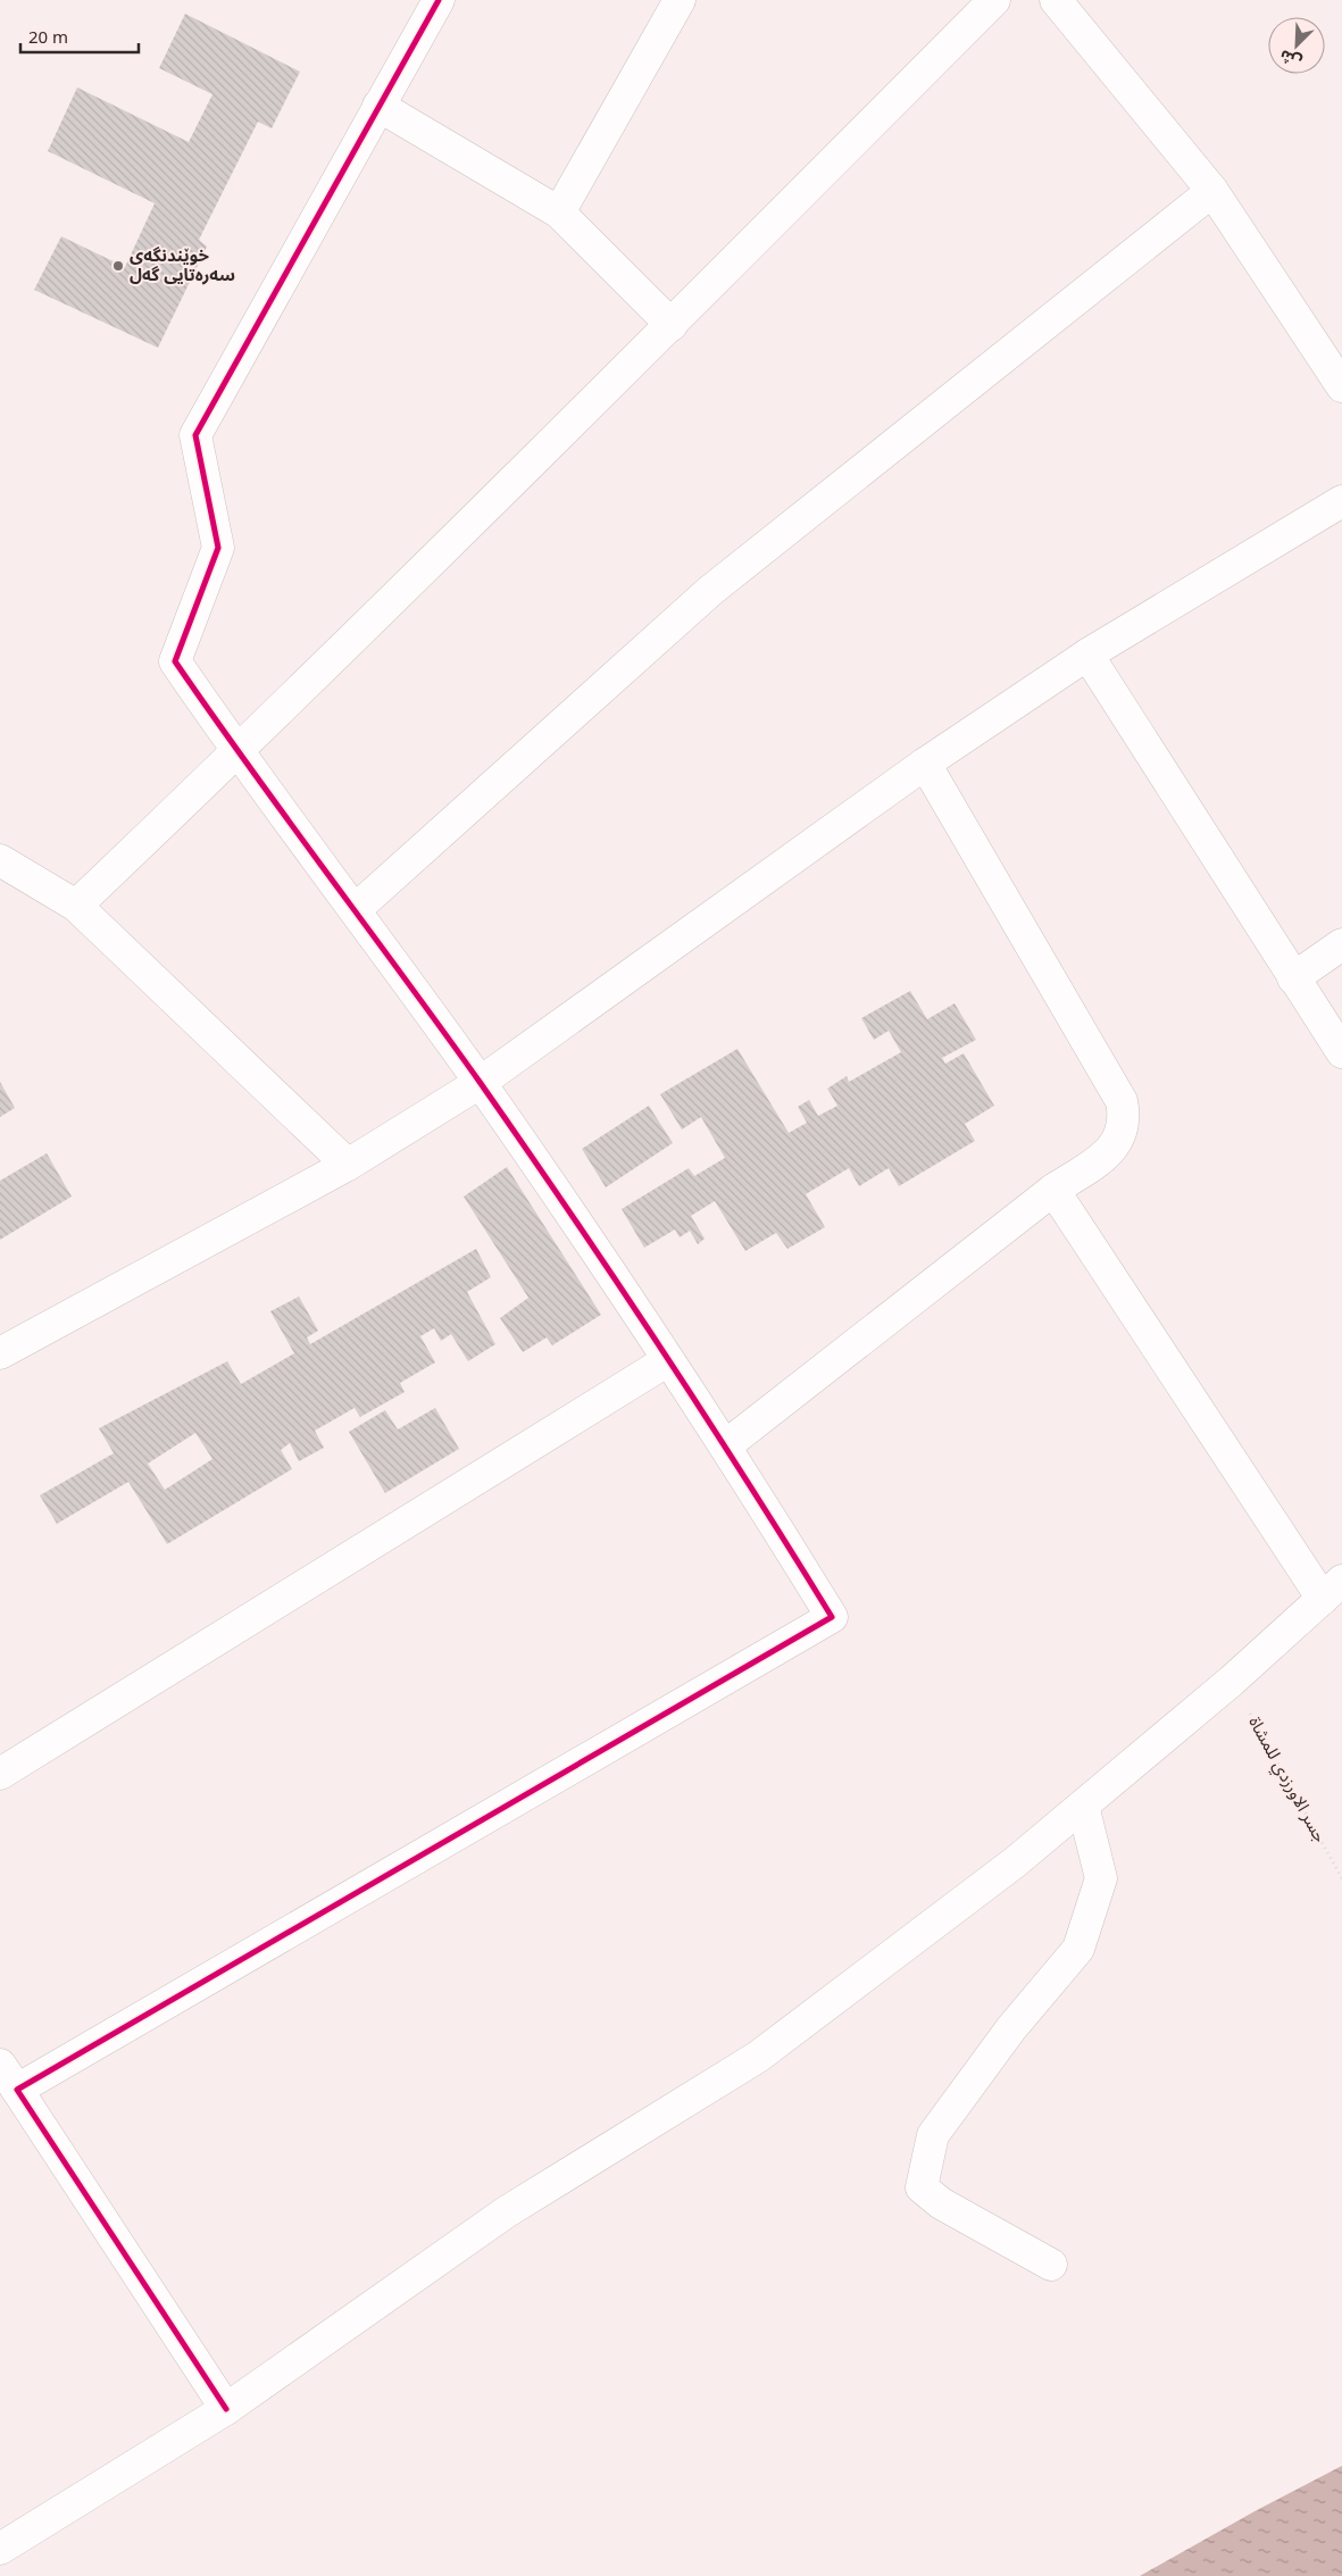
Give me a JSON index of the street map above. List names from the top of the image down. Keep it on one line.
{"streets":{"path":["جسر الاورزدي للمشاة"]},"places":["خوێندنگەی سەرەتایی گەل"],"scale_bar":"20 m","north":"bottom left"}
